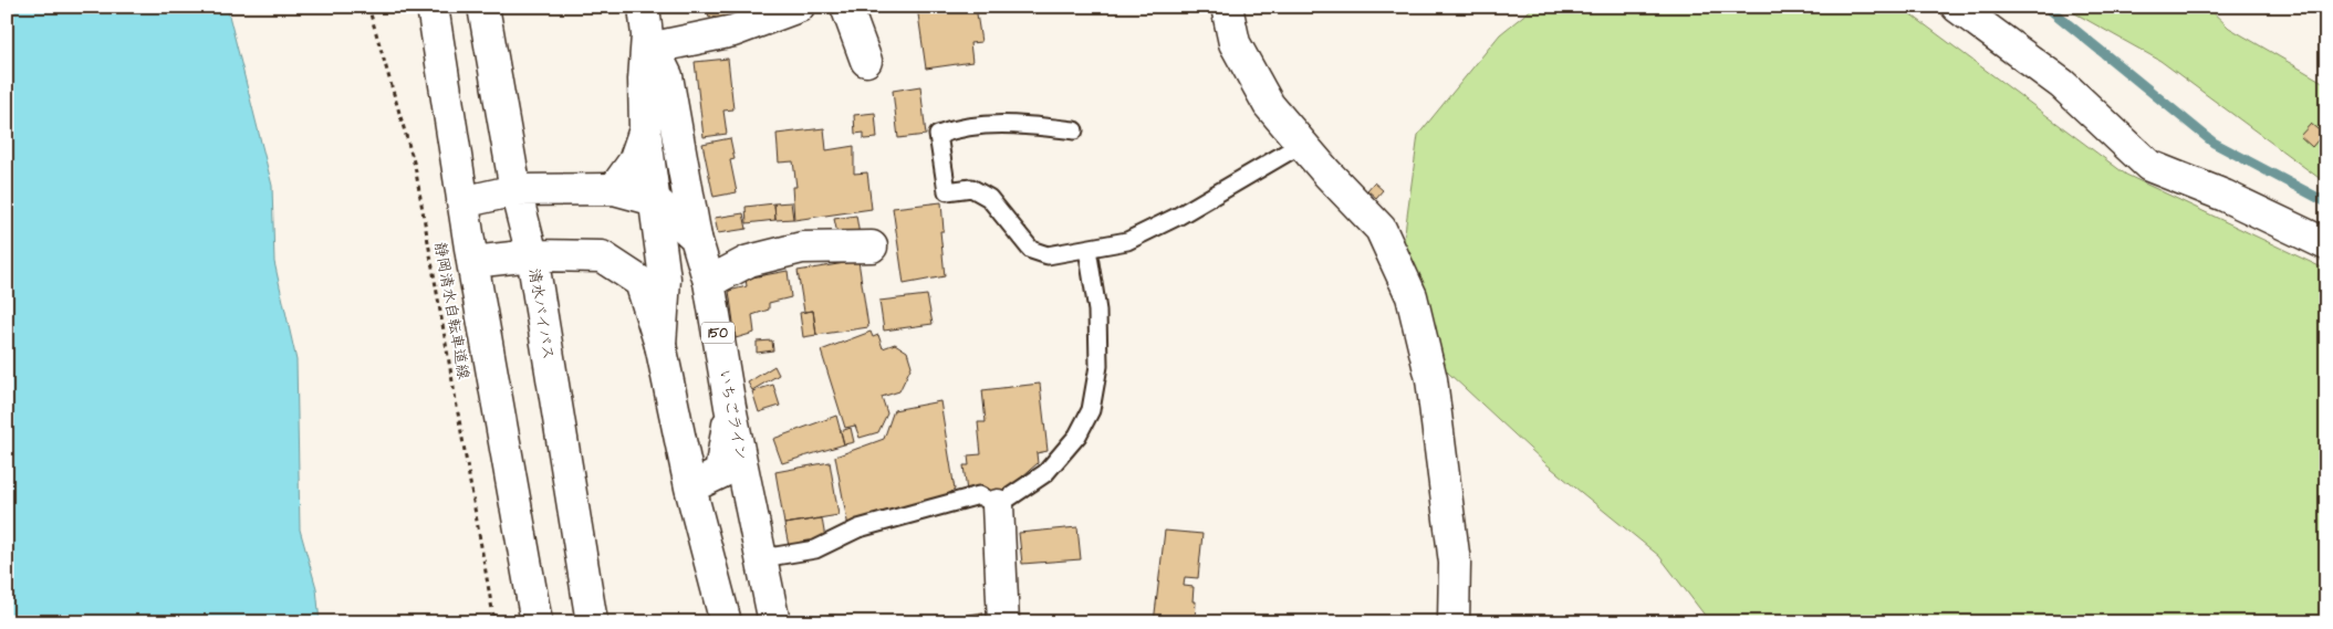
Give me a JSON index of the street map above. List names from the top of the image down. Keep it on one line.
{"streets":{"main road":["清水バイパス","150","いちごライン"],"path":["静岡清水自転車道線"]},"crossings":[["清水バイパス","150"],["清水バイパス","いちごライン"],["150","いちごライン"]]}
